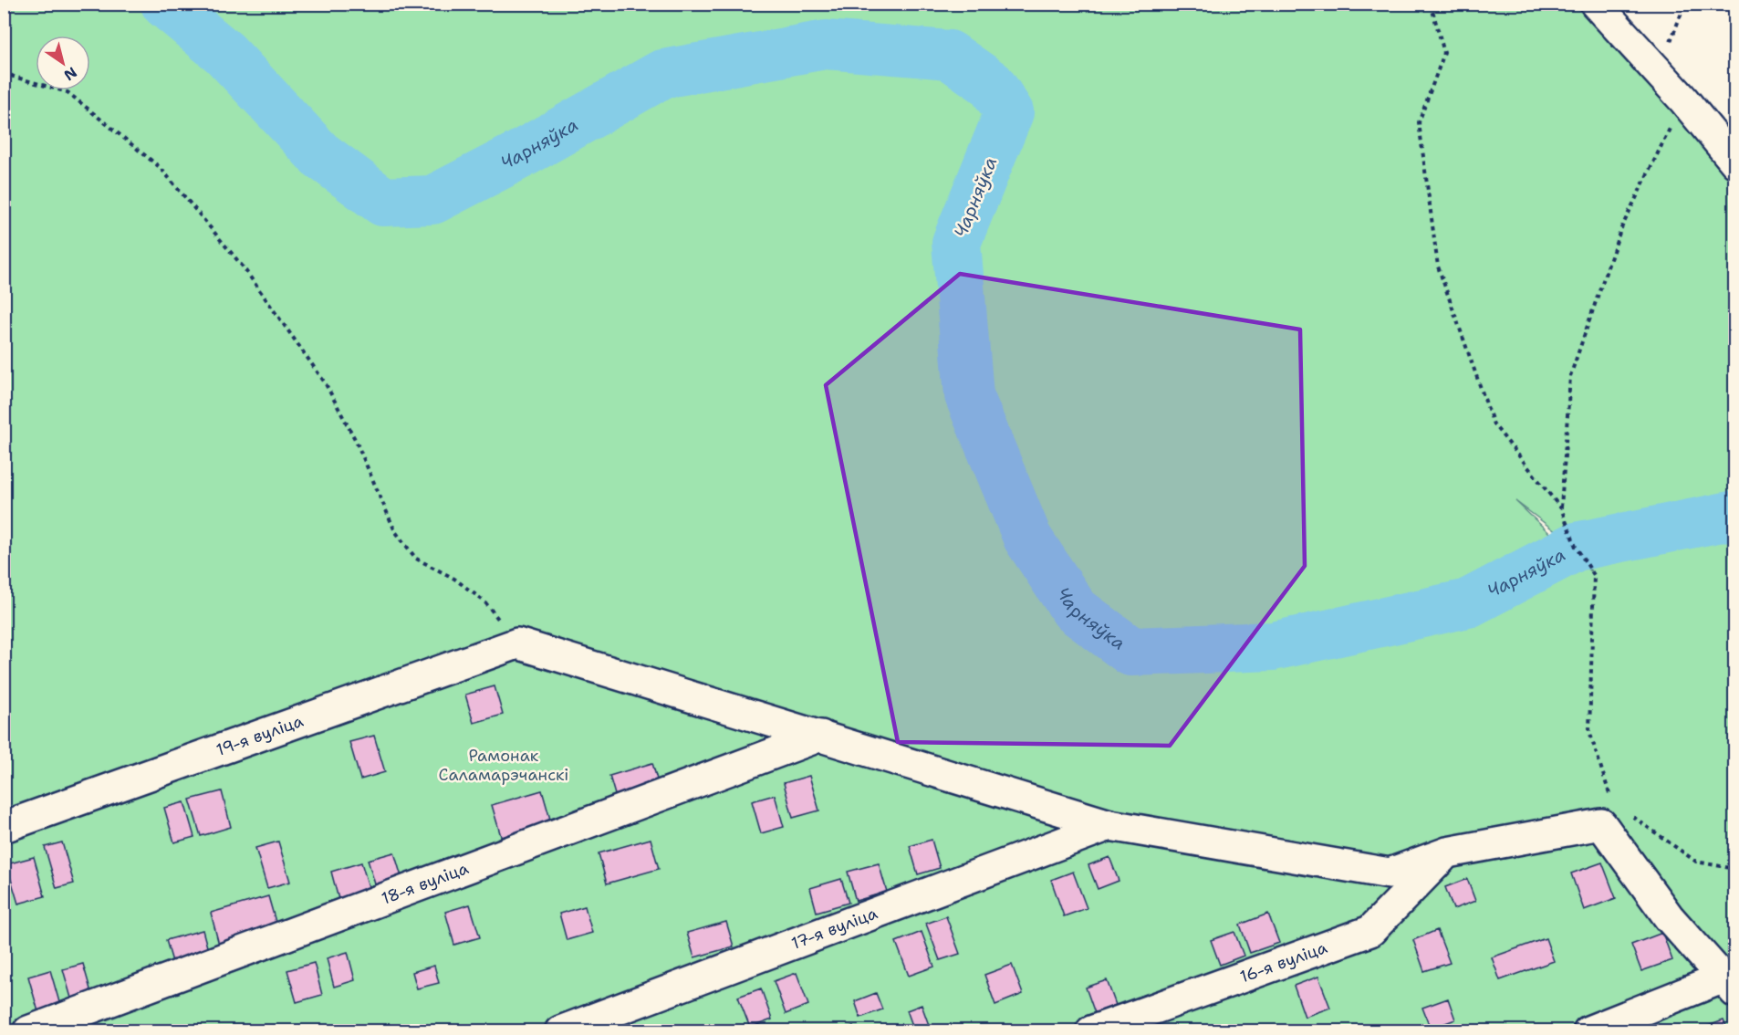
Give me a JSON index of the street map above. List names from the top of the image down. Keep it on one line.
{"streets":{"street":["19-я вуліца","18-я вуліца","17-я вуліца","16-я вуліца"]},"water":["Чарняўка"],"parks":["Рамонак Саламарэчанскі"],"north":"bottom right"}
